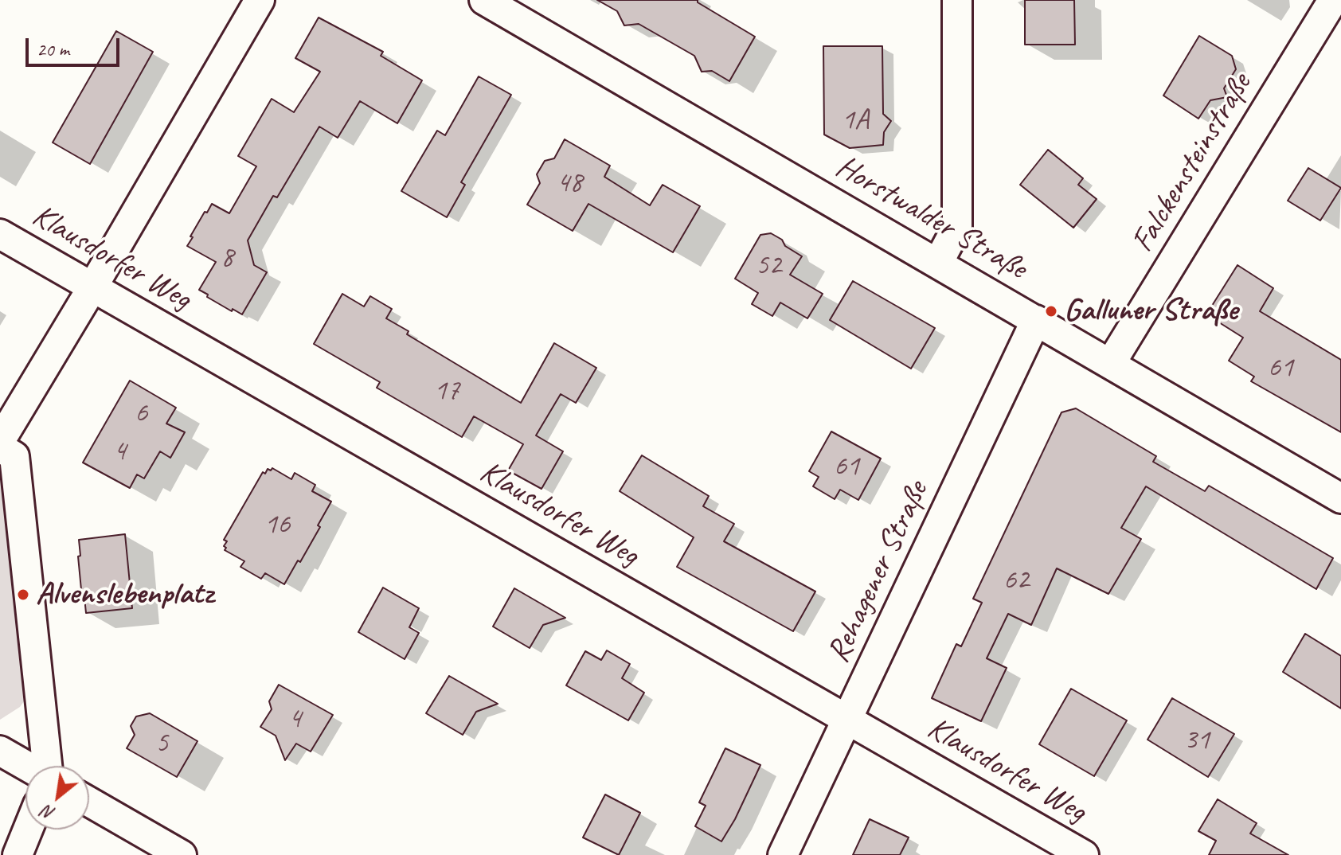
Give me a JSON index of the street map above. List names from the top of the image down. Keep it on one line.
{"streets":{"street":["Falckensteinstraße","Horstwalder Straße","Klausdorfer Weg","Rehagener Straße"]},"crossings":[["Falckensteinstraße","Horstwalder Straße"],["Horstwalder Straße","Rehagener Straße"],["Klausdorfer Weg","Rehagener Straße"]],"places":["Galluner Straße","Alvenslebenplatz"],"house_numbers":["1A","48","8","52","61","17","6","4","61","16","62","4","31","5"],"scale_bar":"20 m","north":"bottom left"}
